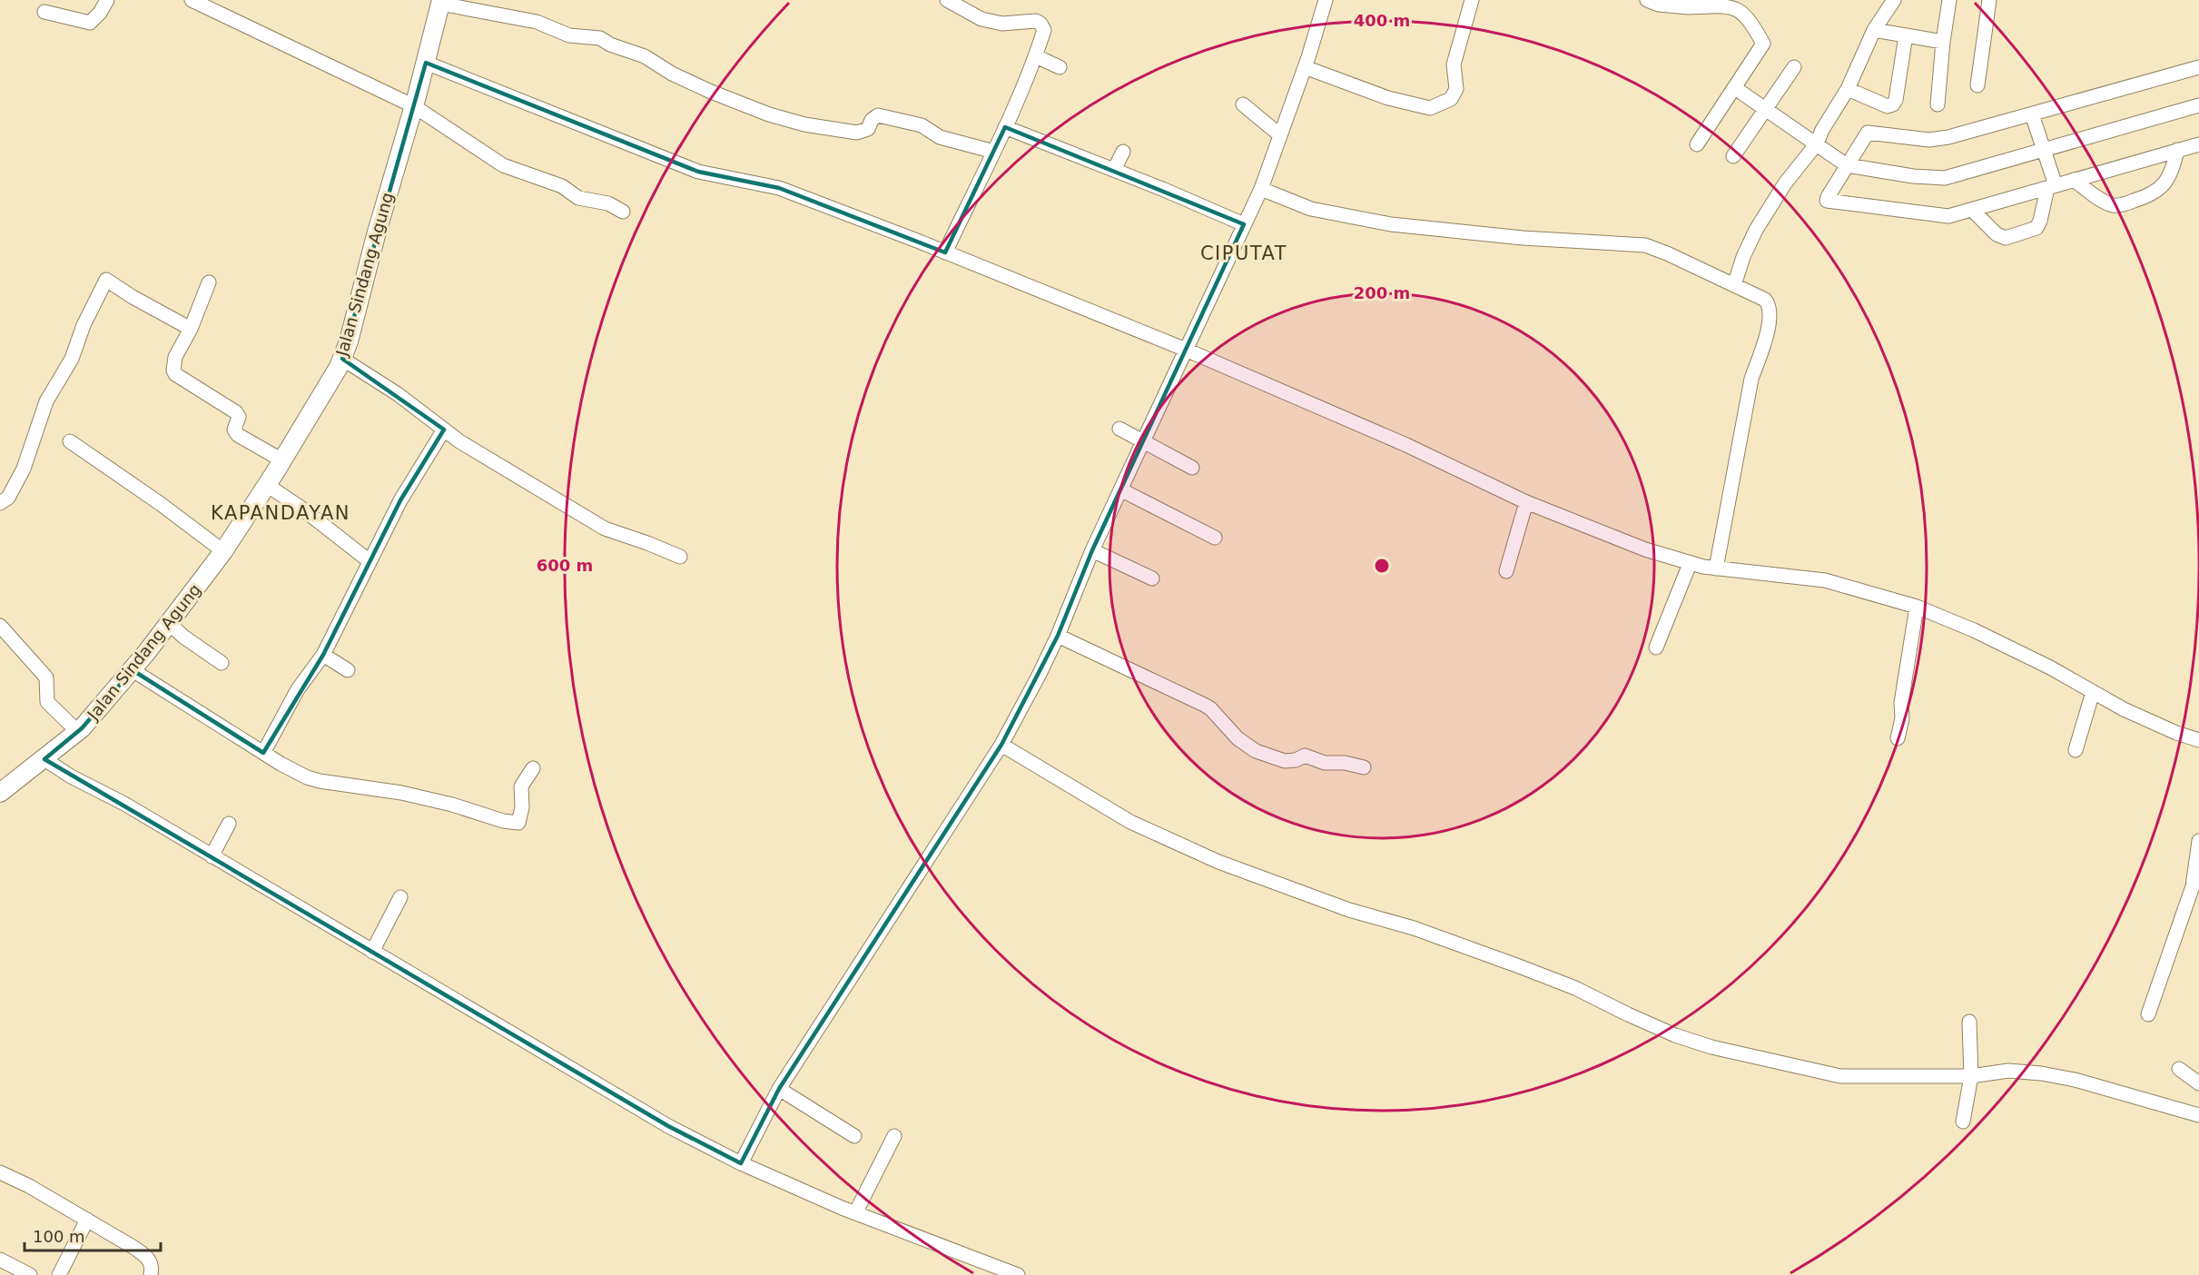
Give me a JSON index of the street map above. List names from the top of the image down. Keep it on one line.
{"streets":{"main road":["Jalan Sindang Agung"]},"districts":["CIPUTAT","KAPANDAYAN"],"scale_bar":"100 m","rings":["400 m","200 m","600 m"]}
